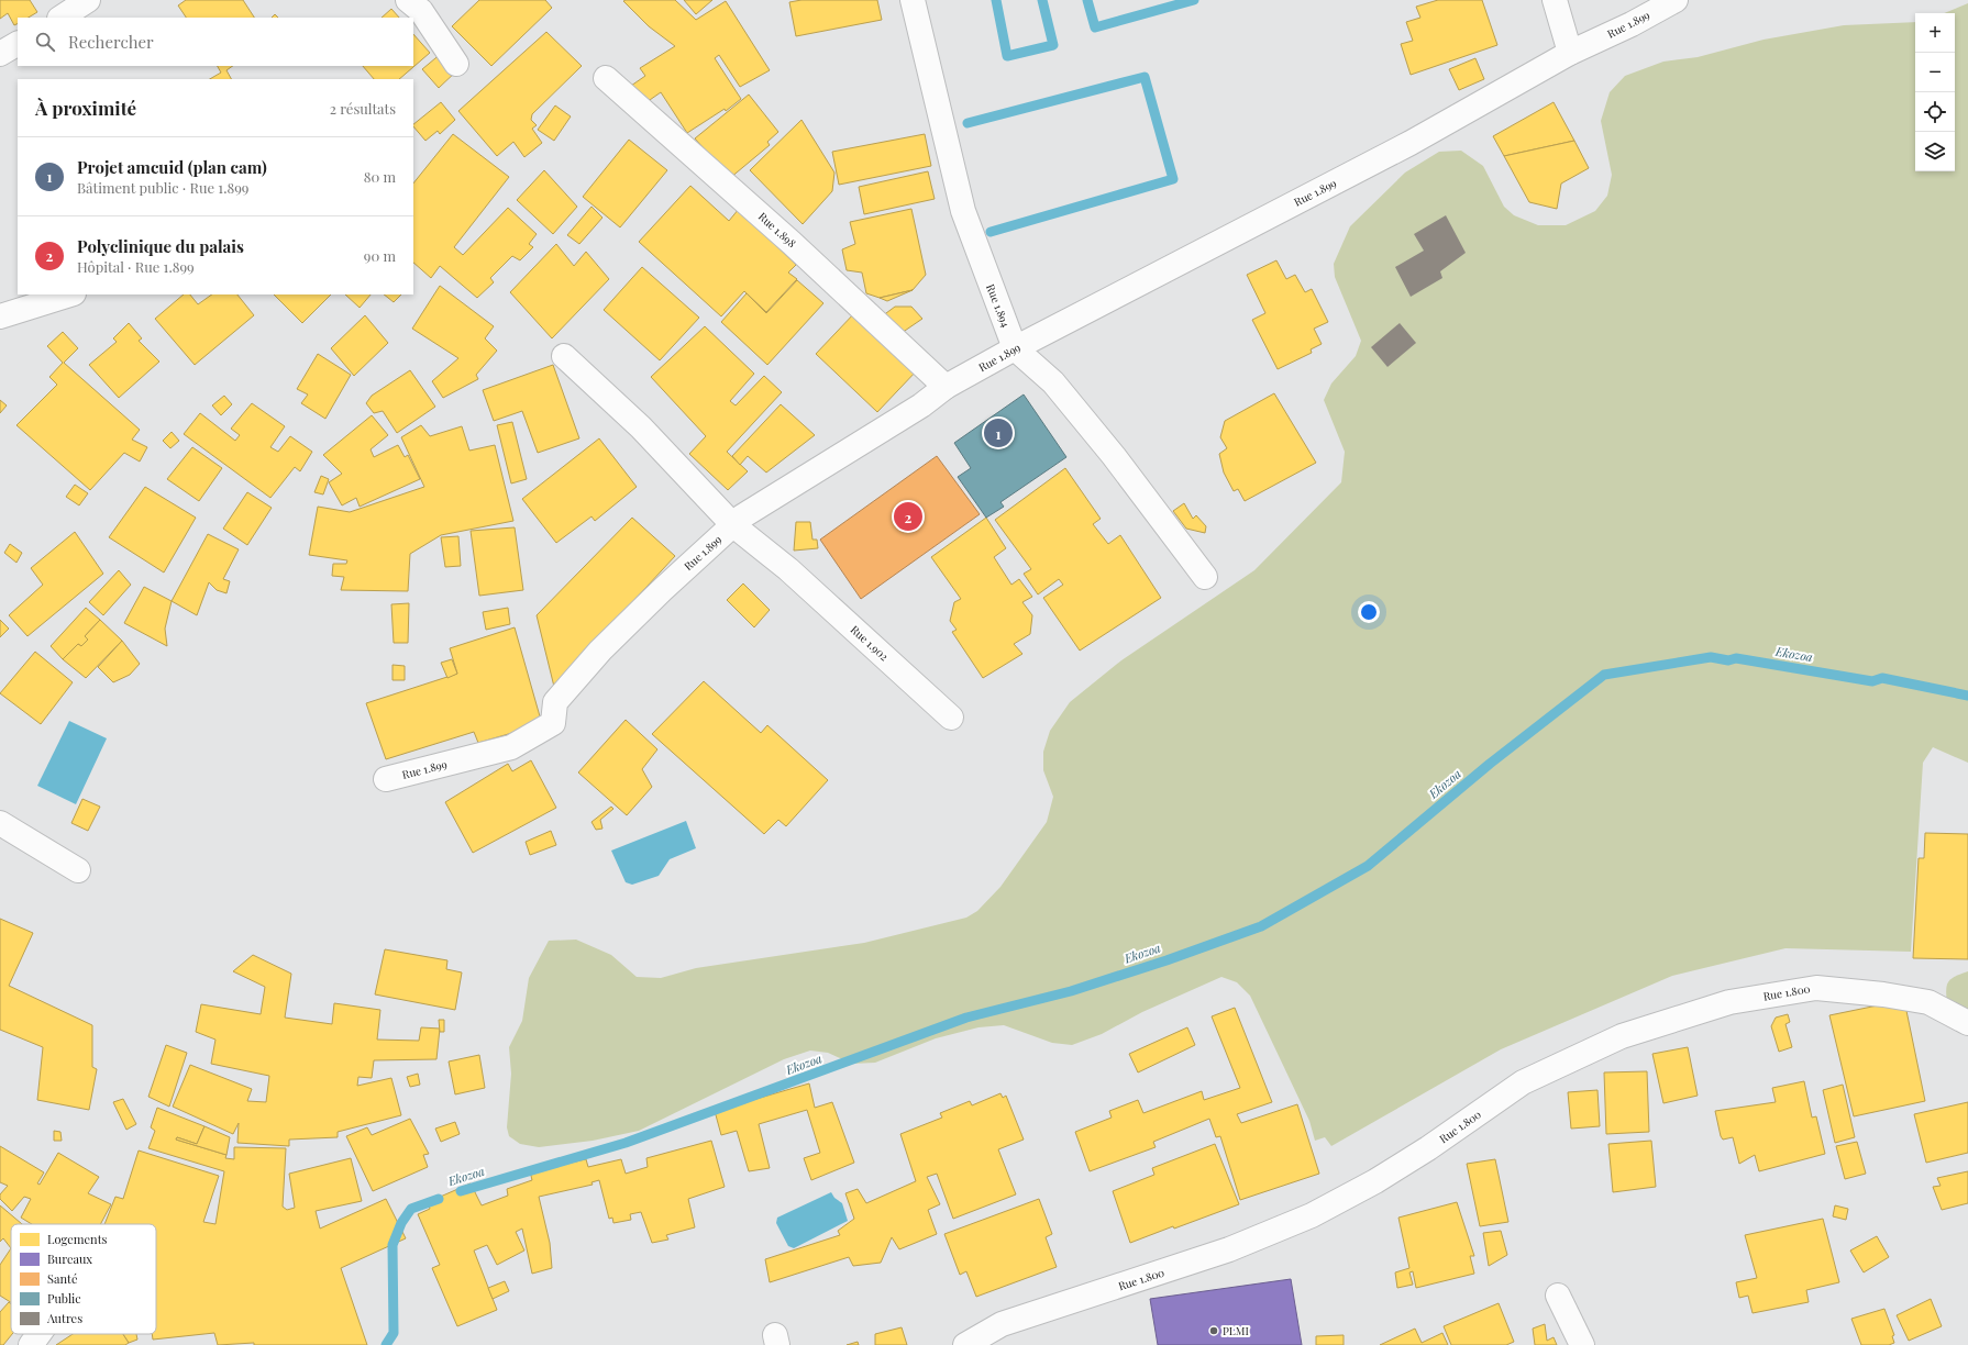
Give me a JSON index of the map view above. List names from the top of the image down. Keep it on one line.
{"streets":{"street":["Rue 1.899","Rue 1.898","Rue 1.894","Rue 1.902","Rue 1.800"]},"crossings":[["Rue 1.899","Rue 1.898"],["Rue 1.899","Rue 1.894"],["Rue 1.899","Rue 1.902"]],"water":["Ekozoa"],"places":["PLMI"],"legend":["Logements","Bureaux","Santé","Public","Autres"],"page":{"map_buttons":["+","−"],"search":"Rechercher","heading":["À proximité","2 résultats"],"list":[{"mark":"1","name":"Projet amcuid (plan cam)","note":"Bâtiment public · Rue 1.899","value":"80 m"},{"mark":"2","name":"Polyclinique du palais","note":"Hôpital · Rue 1.899","value":"90 m"}],"pins":["1","2"]}}
